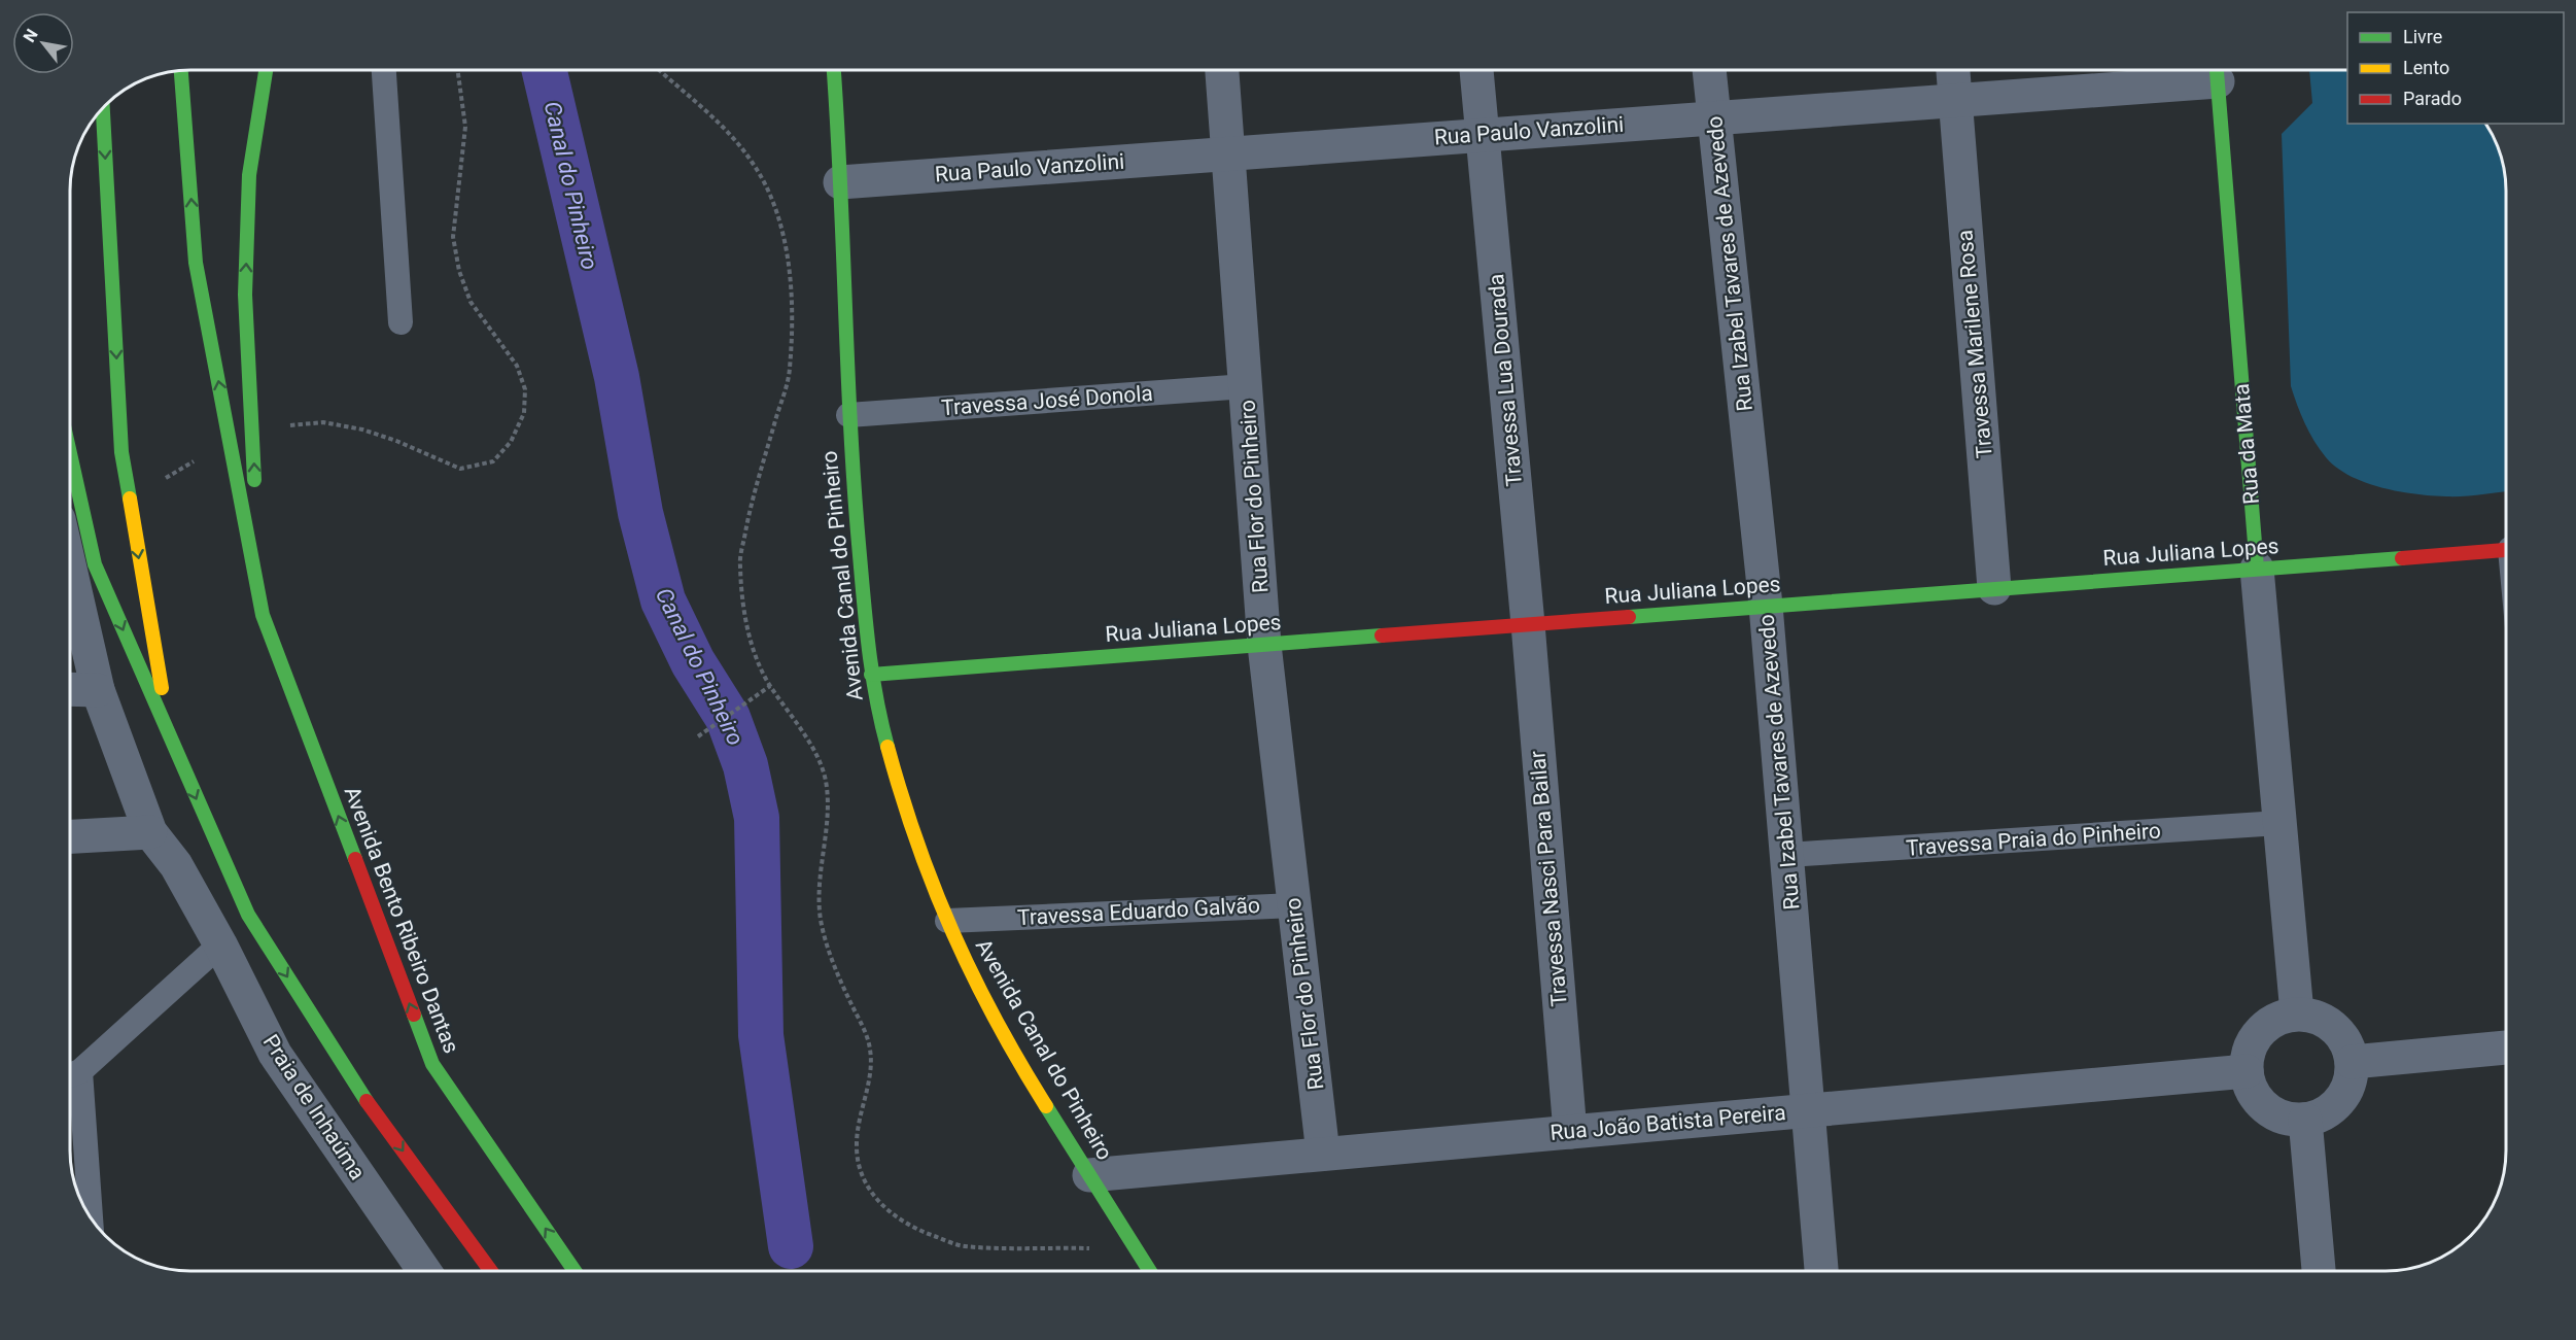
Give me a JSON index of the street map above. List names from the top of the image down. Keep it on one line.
{"streets":{"main road":["Rua da Mata","Rua Juliana Lopes","Avenida Canal do Pinheiro","Avenida Bento Ribeiro Dantas"],"street":["Rua Paulo Vanzolini","Rua Izabel Tavares de Azevedo","Travessa Marilene Rosa","Travessa Lua Dourada","Rua Flor do Pinheiro","Travessa Nasci Para Bailar","Praia de Inhaúma","Rua João Batista Pereira"],"lane":["Travessa José Donola","Travessa Praia do Pinheiro","Travessa Eduardo Galvão"]},"crossings":[["Rua Paulo Vanzolini","Rua Izabel Tavares de Azevedo"],["Rua Paulo Vanzolini","Travessa Marilene Rosa"],["Rua Paulo Vanzolini","Travessa Lua Dourada"],["Rua Paulo Vanzolini","Rua da Mata"],["Rua Paulo Vanzolini","Rua Flor do Pinheiro"],["Rua Paulo Vanzolini","Avenida Canal do Pinheiro"],["Rua Izabel Tavares de Azevedo","Rua Juliana Lopes"],["Rua Izabel Tavares de Azevedo","Travessa Praia do Pinheiro"],["Rua Izabel Tavares de Azevedo","Rua João Batista Pereira"],["Travessa Marilene Rosa","Rua Juliana Lopes"],["Travessa Lua Dourada","Rua Juliana Lopes"],["Travessa Lua Dourada","Travessa Nasci Para Bailar"],["Travessa José Donola","Rua Flor do Pinheiro"],["Travessa José Donola","Avenida Canal do Pinheiro"],["Rua da Mata","Rua Juliana Lopes"],["Rua da Mata","Travessa Praia do Pinheiro"],["Rua da Mata","Rua João Batista Pereira"],["Rua Flor do Pinheiro","Rua Juliana Lopes"],["Rua Flor do Pinheiro","Travessa Eduardo Galvão"],["Rua Flor do Pinheiro","Rua João Batista Pereira"],["Rua Juliana Lopes","Avenida Canal do Pinheiro"],["Rua Juliana Lopes","Travessa Nasci Para Bailar"],["Avenida Canal do Pinheiro","Travessa Eduardo Galvão"],["Avenida Canal do Pinheiro","Rua João Batista Pereira"],["Travessa Nasci Para Bailar","Rua João Batista Pereira"]],"water":["Canal do Pinheiro"],"legend":["Livre","Lento","Parado"],"north":"top left"}
